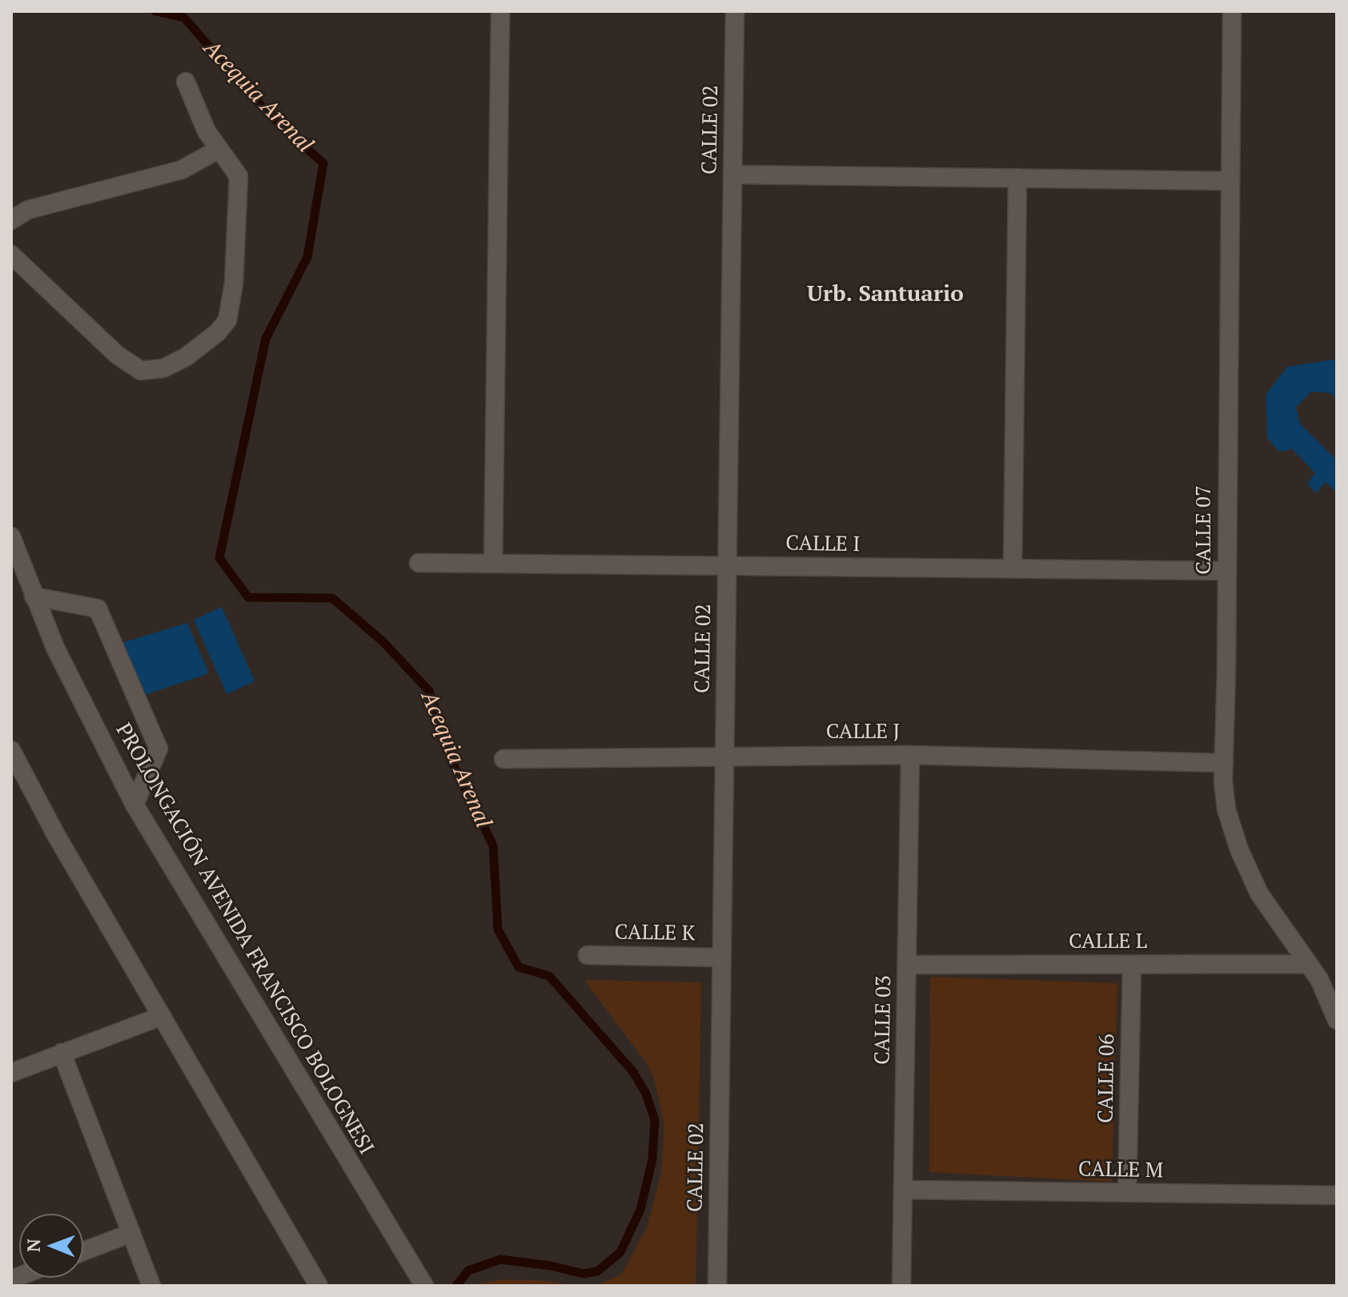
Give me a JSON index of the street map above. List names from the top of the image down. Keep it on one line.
{"streets":{"street":["CALLE 02","CALLE 07","CALLE I","CALLE J","CALLE K","PROLONGACIÓN AVENIDA FRANCISCO BOLOGNESI","CALLE L","CALLE 03","CALLE 06","CALLE M"]},"crossings":[["CALLE 02","CALLE I"],["CALLE 02","CALLE J"],["CALLE 02","CALLE K"],["CALLE 07","CALLE I"],["CALLE 07","CALLE J"],["CALLE 07","CALLE L"],["CALLE J","CALLE 03"],["CALLE L","CALLE 03"],["CALLE L","CALLE 06"],["CALLE 03","CALLE M"],["CALLE 06","CALLE M"]],"districts":["Urb. Santuario"],"water":["Acequia Arenal"],"north":"left"}
